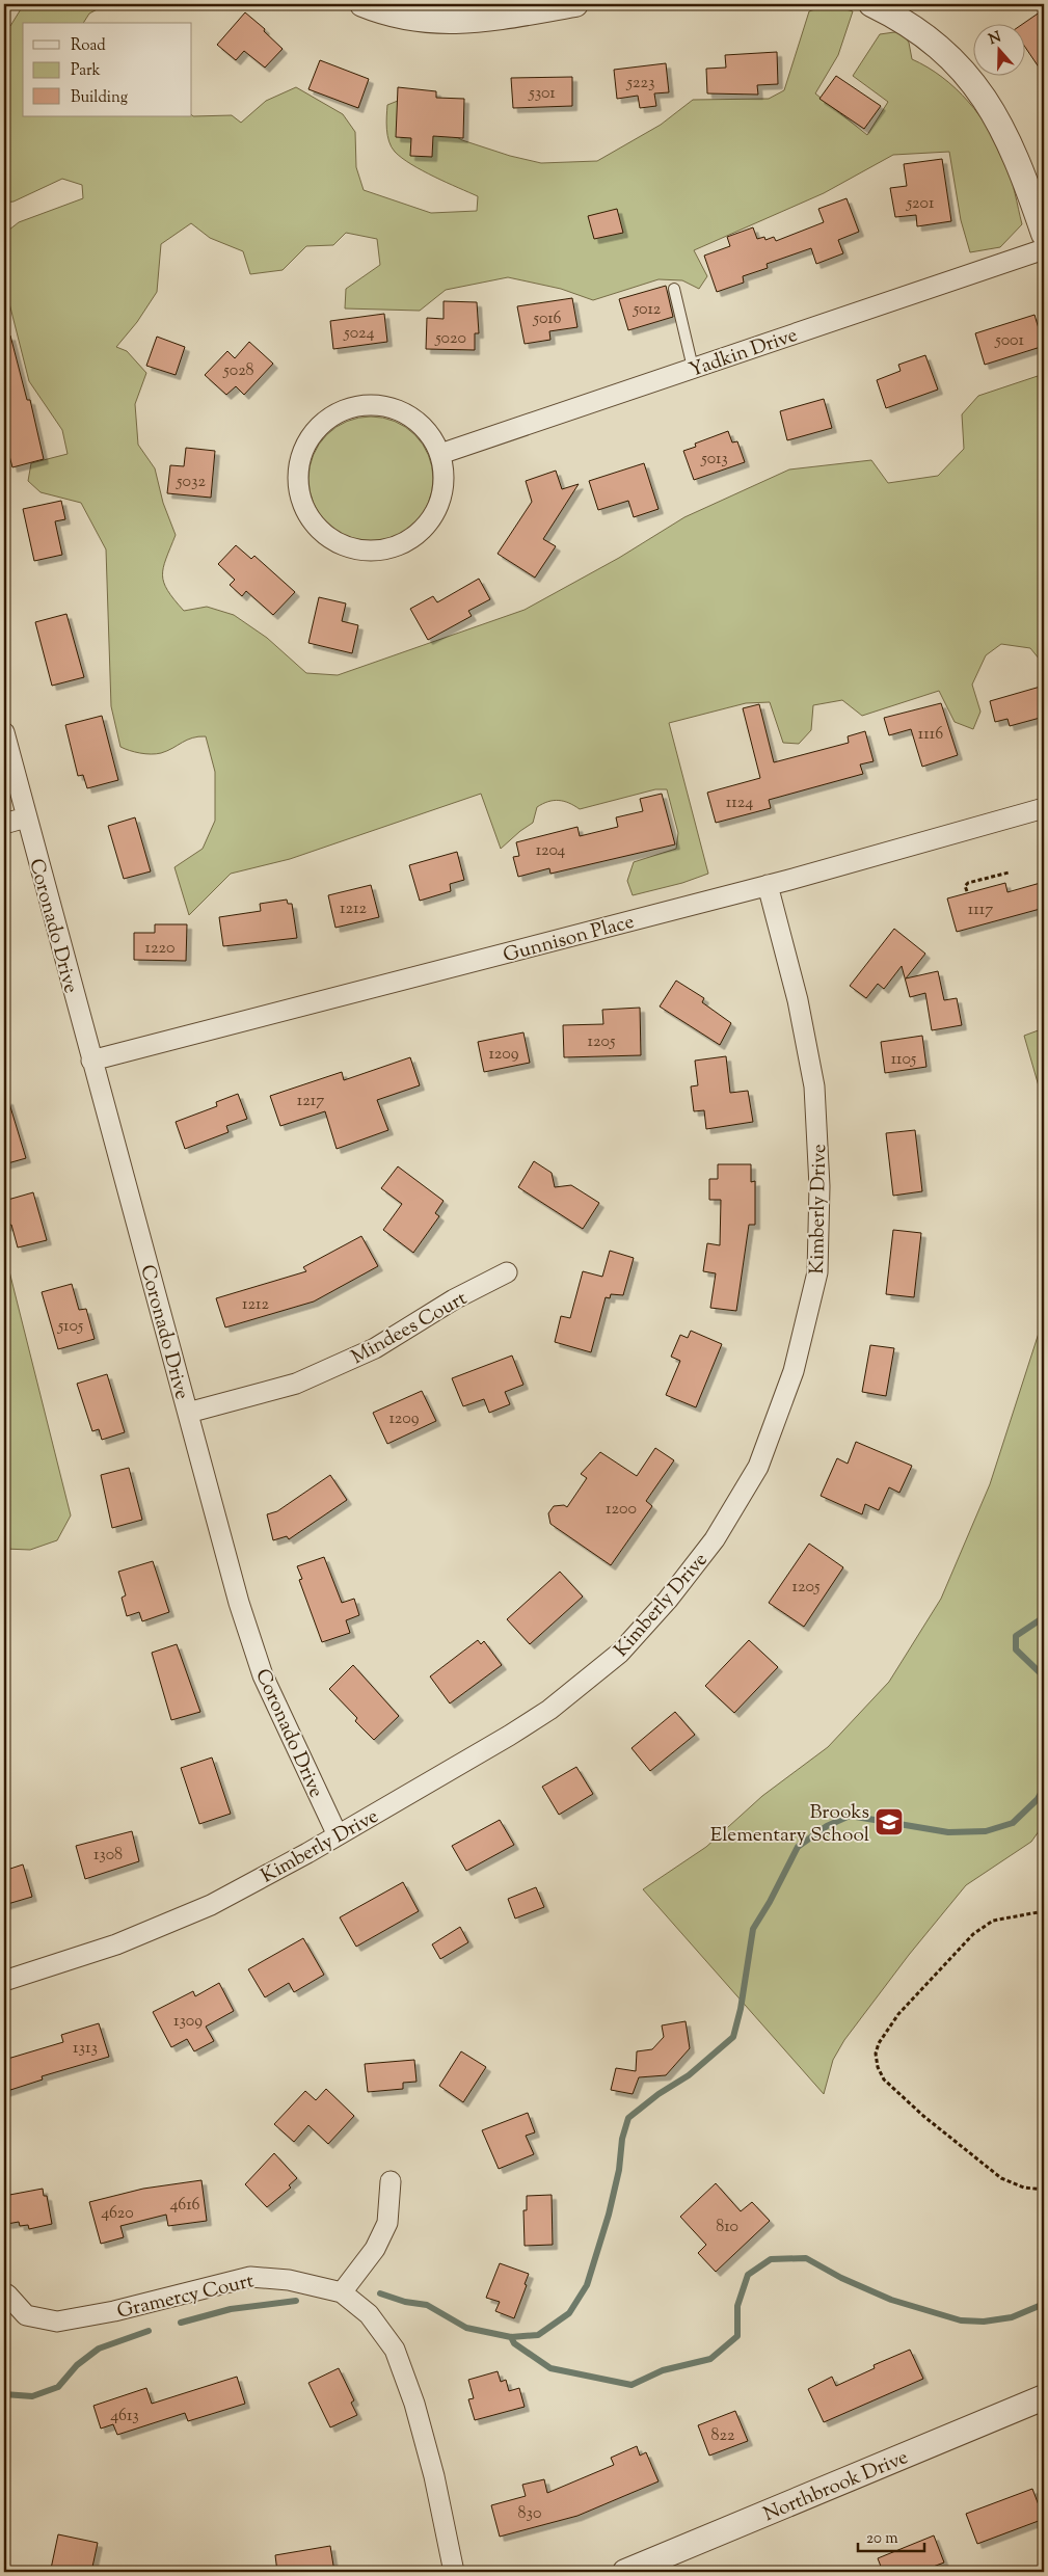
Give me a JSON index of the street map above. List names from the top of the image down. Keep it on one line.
{"streets":{"street":["Yadkin Drive","Coronado Drive","Gunnison Place","Kimberly Drive","Mindees Court","Gramercy Court","Northbrook Drive"]},"crossings":[["Coronado Drive","Gunnison Place"],["Coronado Drive","Kimberly Drive"],["Coronado Drive","Mindees Court"],["Gunnison Place","Kimberly Drive"]],"places":{"school or university":["Brooks Elementary School"]},"house_numbers":["5223","5301","5201","5012","5016","5024","5020","5001","5028","5013","5032","1116","1124","1204","1212","1117","1220","1205","1209","1105","1217","1212","5105","1209","1200","1205","1308","1309","1313","4616","4620","810","4613","822","830"],"legend":["Road","Park","Building"],"scale_bar":"20 m","north":"top"}
